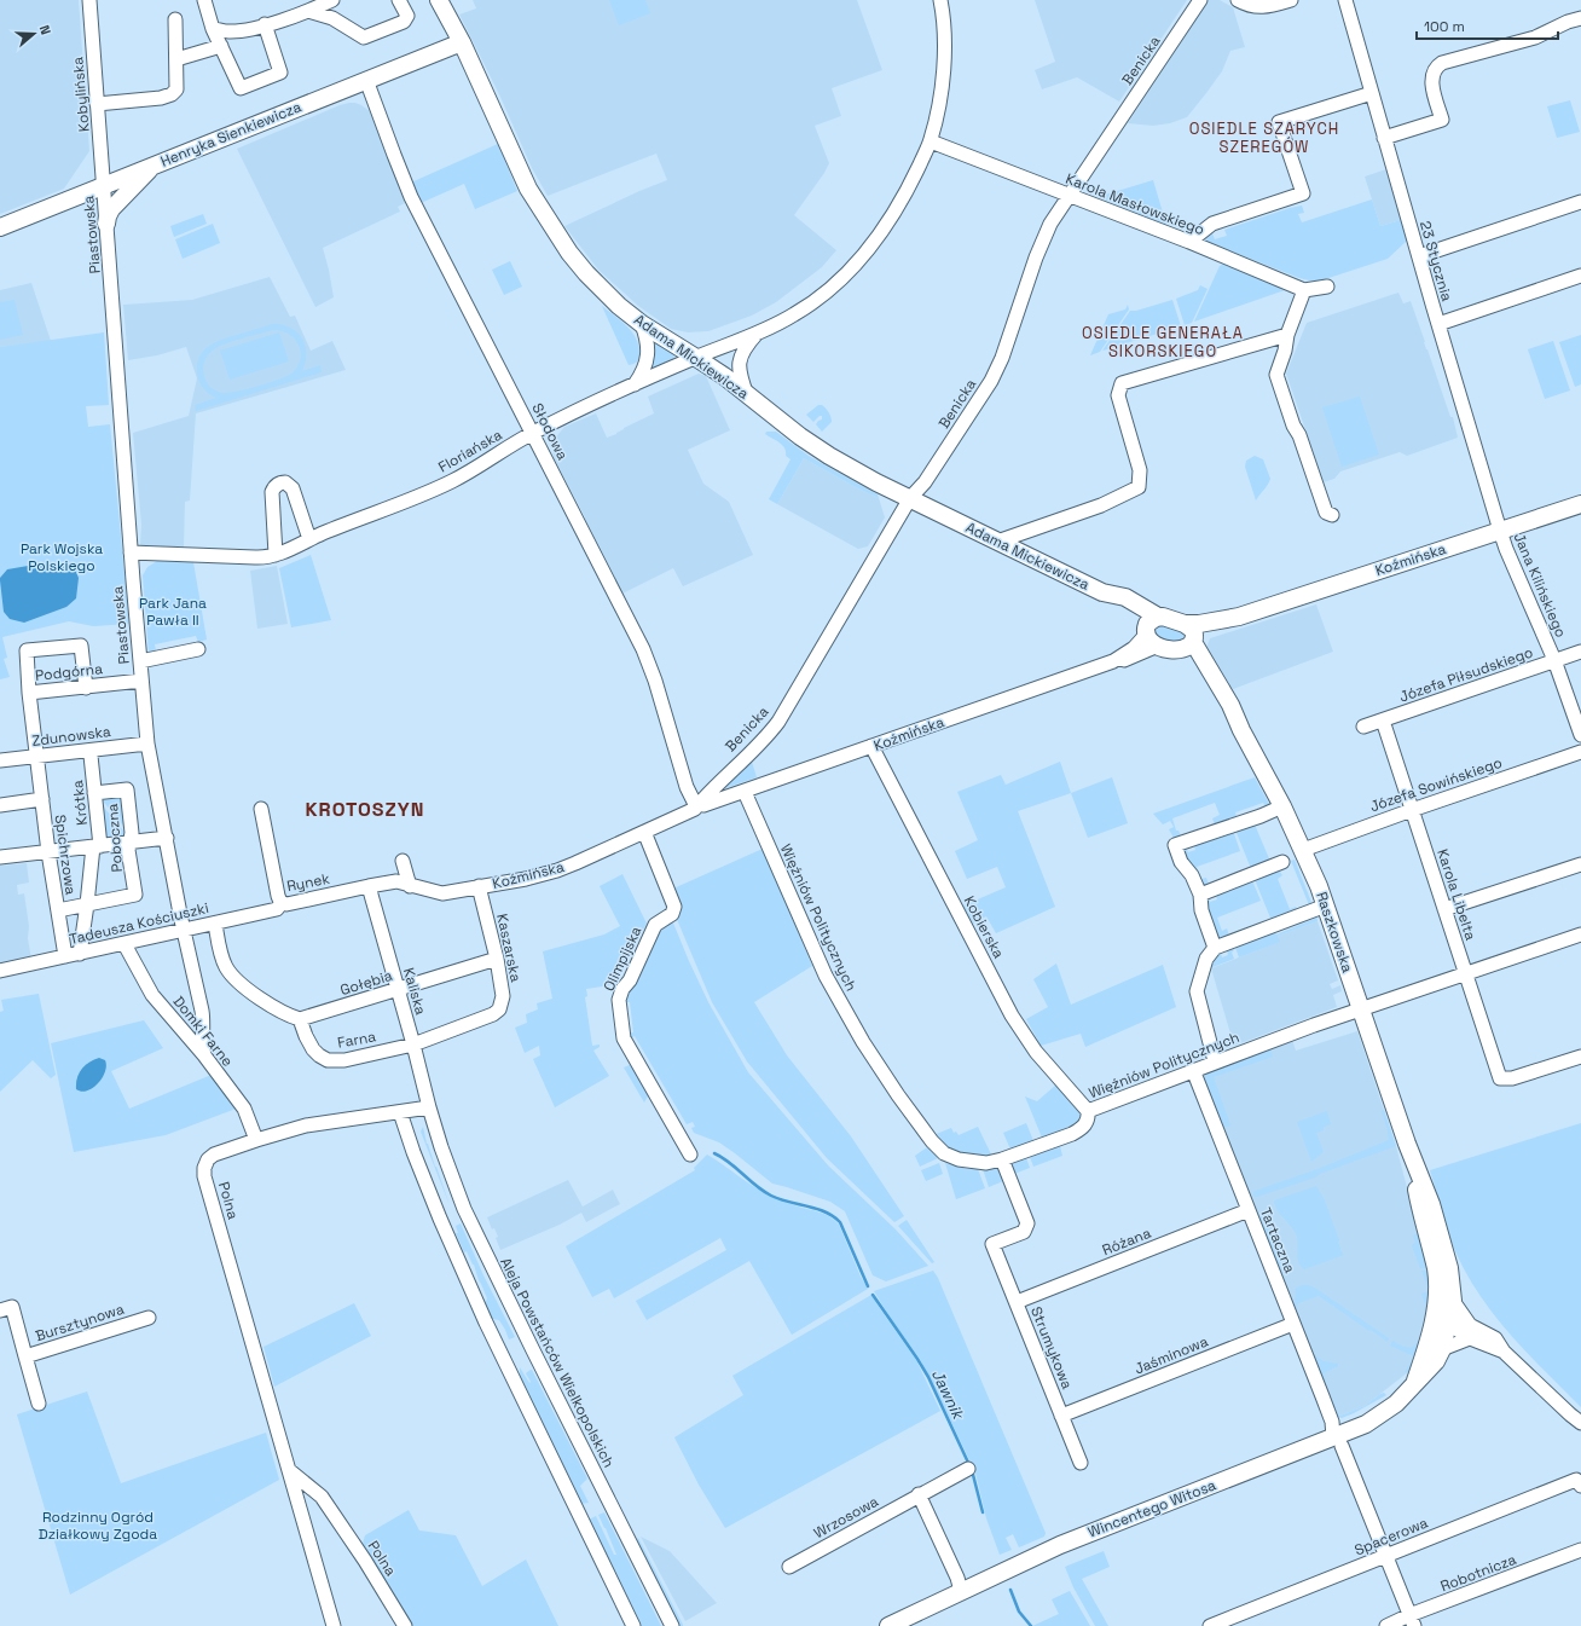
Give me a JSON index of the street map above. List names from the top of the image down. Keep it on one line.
{"streets":{"main road":["Henryka Sienkiewicza","Adama Mickiewicza","Koźmińska","Raszkowska","Wincentego Witosa"],"street":["Benicka","Kobylińska","Karola Masłowskiego","Piastowska","23 Stycznia","Słodowa","Floriańska","Jana Kilińskiego","Podgórna","Józefa Piłsudskiego","Zdunowska","Józefa Sowińskiego","Krótka","Poboczna","Spichrzowa","Rynek","Karola Libelta","Więźniów Politycznych","Tadeusza Kościuszki","Kobierska","Kaszarska","Olimpijska","Gołębia","Kaliska","Domki Farne","Farna","Polna","Tartaczna","Różana","Bursztynowa","Strumykowa","Jaśminowa","Aleja Powstańców Wielkopolskich","Wrzosowa","Spacerowa","Robotnicza"]},"crossings":[["Benicka","Karola Masłowskiego"],["Benicka","Adama Mickiewicza"],["Benicka","Słodowa"],["Benicka","Koźmińska"],["Kobylińska","Henryka Sienkiewicza"],["Kobylińska","Piastowska"],["Henryka Sienkiewicza","Piastowska"],["Henryka Sienkiewicza","Adama Mickiewicza"],["Henryka Sienkiewicza","Słodowa"],["Karola Masłowskiego","Floriańska"],["Piastowska","Floriańska"],["Piastowska","Podgórna"],["Piastowska","Zdunowska"],["Piastowska","Tadeusza Kościuszki"],["Piastowska","Domki Farne"],["23 Stycznia","Koźmińska"],["23 Stycznia","Jana Kilińskiego"],["Adama Mickiewicza","Floriańska"],["Adama Mickiewicza","Koźmińska"],["Słodowa","Floriańska"],["Słodowa","Koźmińska"],["Koźmińska","Jana Kilińskiego"],["Koźmińska","Rynek"],["Koźmińska","Więźniów Politycznych"],["Koźmińska","Kobierska"],["Koźmińska","Raszkowska"],["Koźmińska","Kaszarska"],["Koźmińska","Olimpijska"],["Jana Kilińskiego","Józefa Piłsudskiego"],["Podgórna","Spichrzowa"],["Józefa Piłsudskiego","Karola Libelta"],["Zdunowska","Spichrzowa"],["Józefa Sowińskiego","Karola Libelta"],["Józefa Sowińskiego","Raszkowska"],["Krótka","Poboczna"],["Krótka","Tadeusza Kościuszki"],["Spichrzowa","Tadeusza Kościuszki"],["Rynek","Tadeusza Kościuszki"],["Rynek","Kaliska"],["Karola Libelta","Więźniów Politycznych"],["Więźniów Politycznych","Kobierska"],["Więźniów Politycznych","Raszkowska"],["Więźniów Politycznych","Tartaczna"],["Więźniów Politycznych","Strumykowa"],["Tadeusza Kościuszki","Domki Farne"],["Raszkowska","Wincentego Witosa"],["Kaszarska","Gołębia"],["Kaszarska","Kaliska"],["Kaszarska","Farna"],["Gołębia","Kaliska"],["Gołębia","Farna"],["Kaliska","Farna"],["Kaliska","Polna"],["Kaliska","Aleja Powstańców Wielkopolskich"],["Domki Farne","Polna"],["Polna","Aleja Powstańców Wielkopolskich"],["Tartaczna","Różana"],["Tartaczna","Jaśminowa"],["Tartaczna","Wincentego Witosa"],["Tartaczna","Spacerowa"],["Tartaczna","Robotnicza"],["Różana","Strumykowa"],["Strumykowa","Jaśminowa"]],"districts":["OSIEDLE SZARYCH SZEREGÓW","OSIEDLE GENERAŁA SIKORSKIEGO","KROTOSZYN"],"water":["Jawnik"],"parks":["Park Wojska Polskiego","Park Jana Pawła II","Rodzinny Ogród Działkowy Zgoda"],"scale_bar":"100 m","north":"right"}
